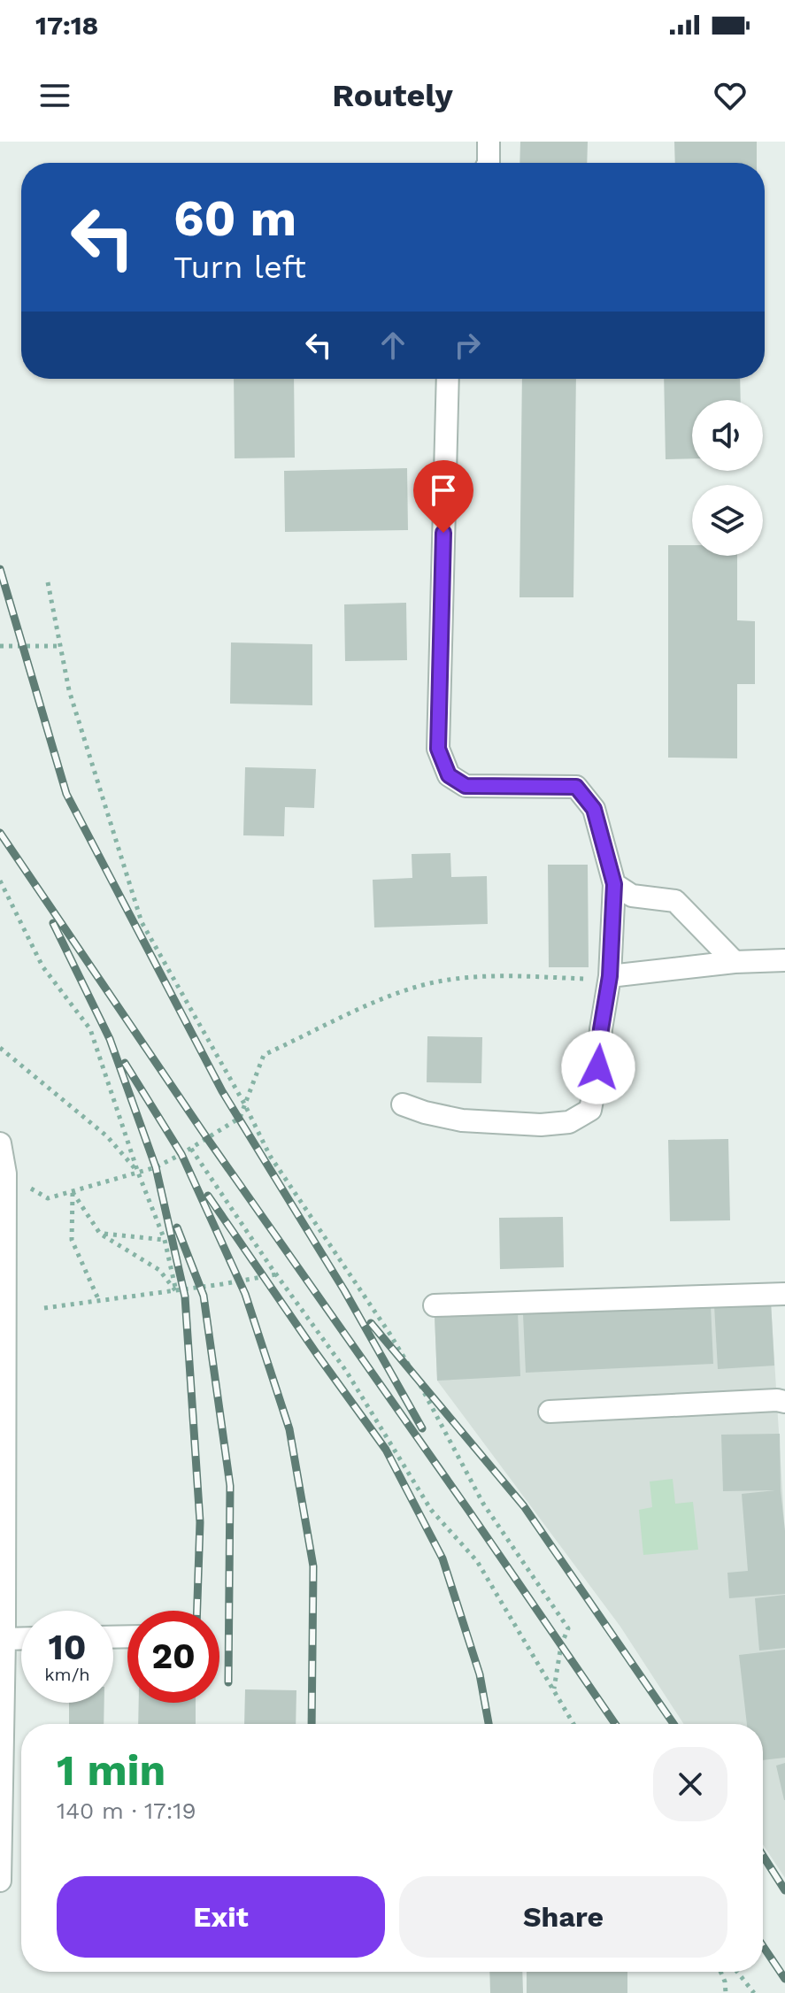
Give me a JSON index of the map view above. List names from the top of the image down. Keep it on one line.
{"page":{"status":"17:18","header":"Routely","turn":["60 m","Turn left"],"speed":"10 km/h","limit":"20","heading":["1 min","140 m · 17:19"],"buttons":["Exit","Share"]}}
